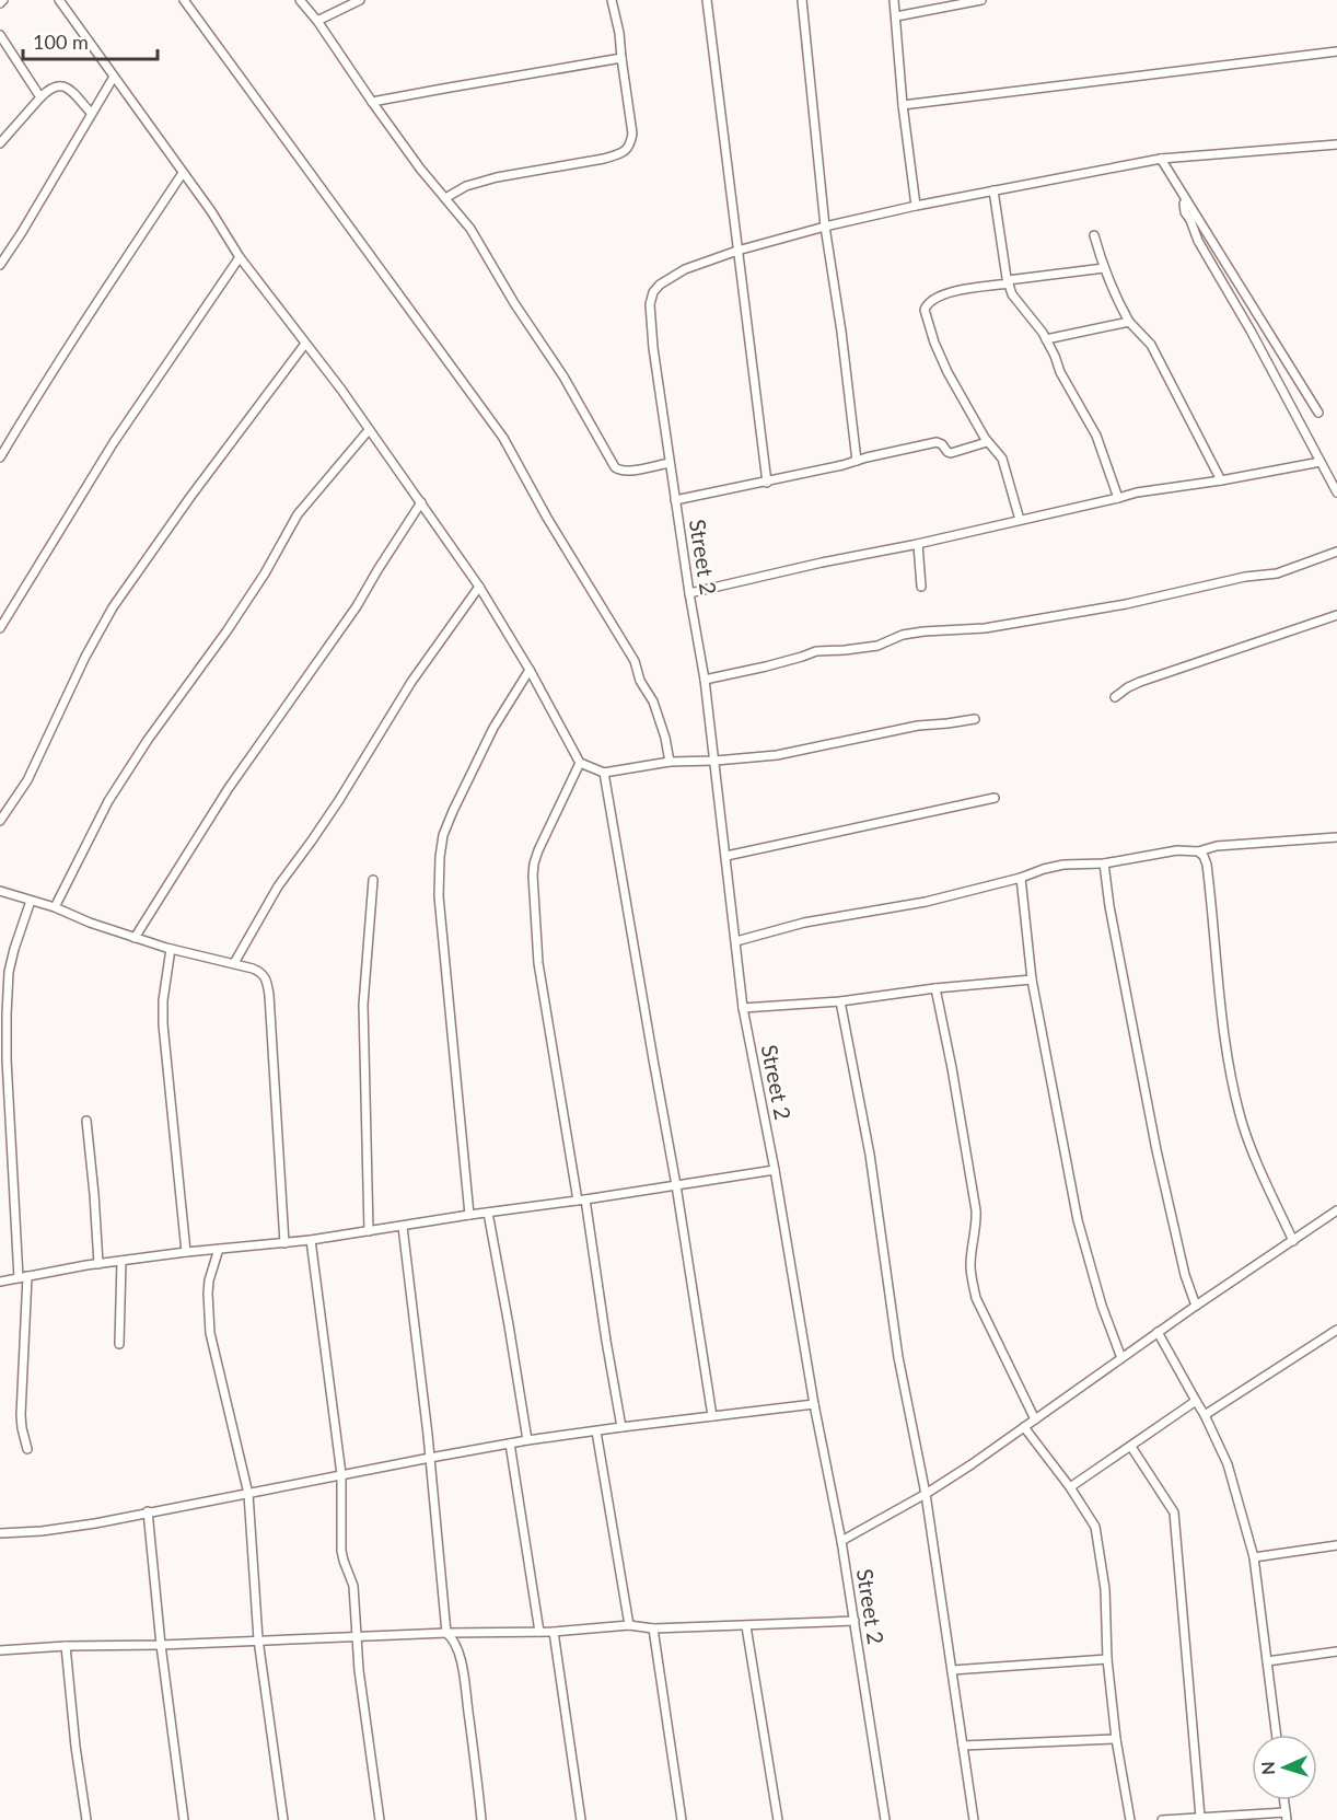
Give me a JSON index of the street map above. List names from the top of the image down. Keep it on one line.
{"streets":{"street":["Street 2"]},"scale_bar":"100 m","north":"left"}
